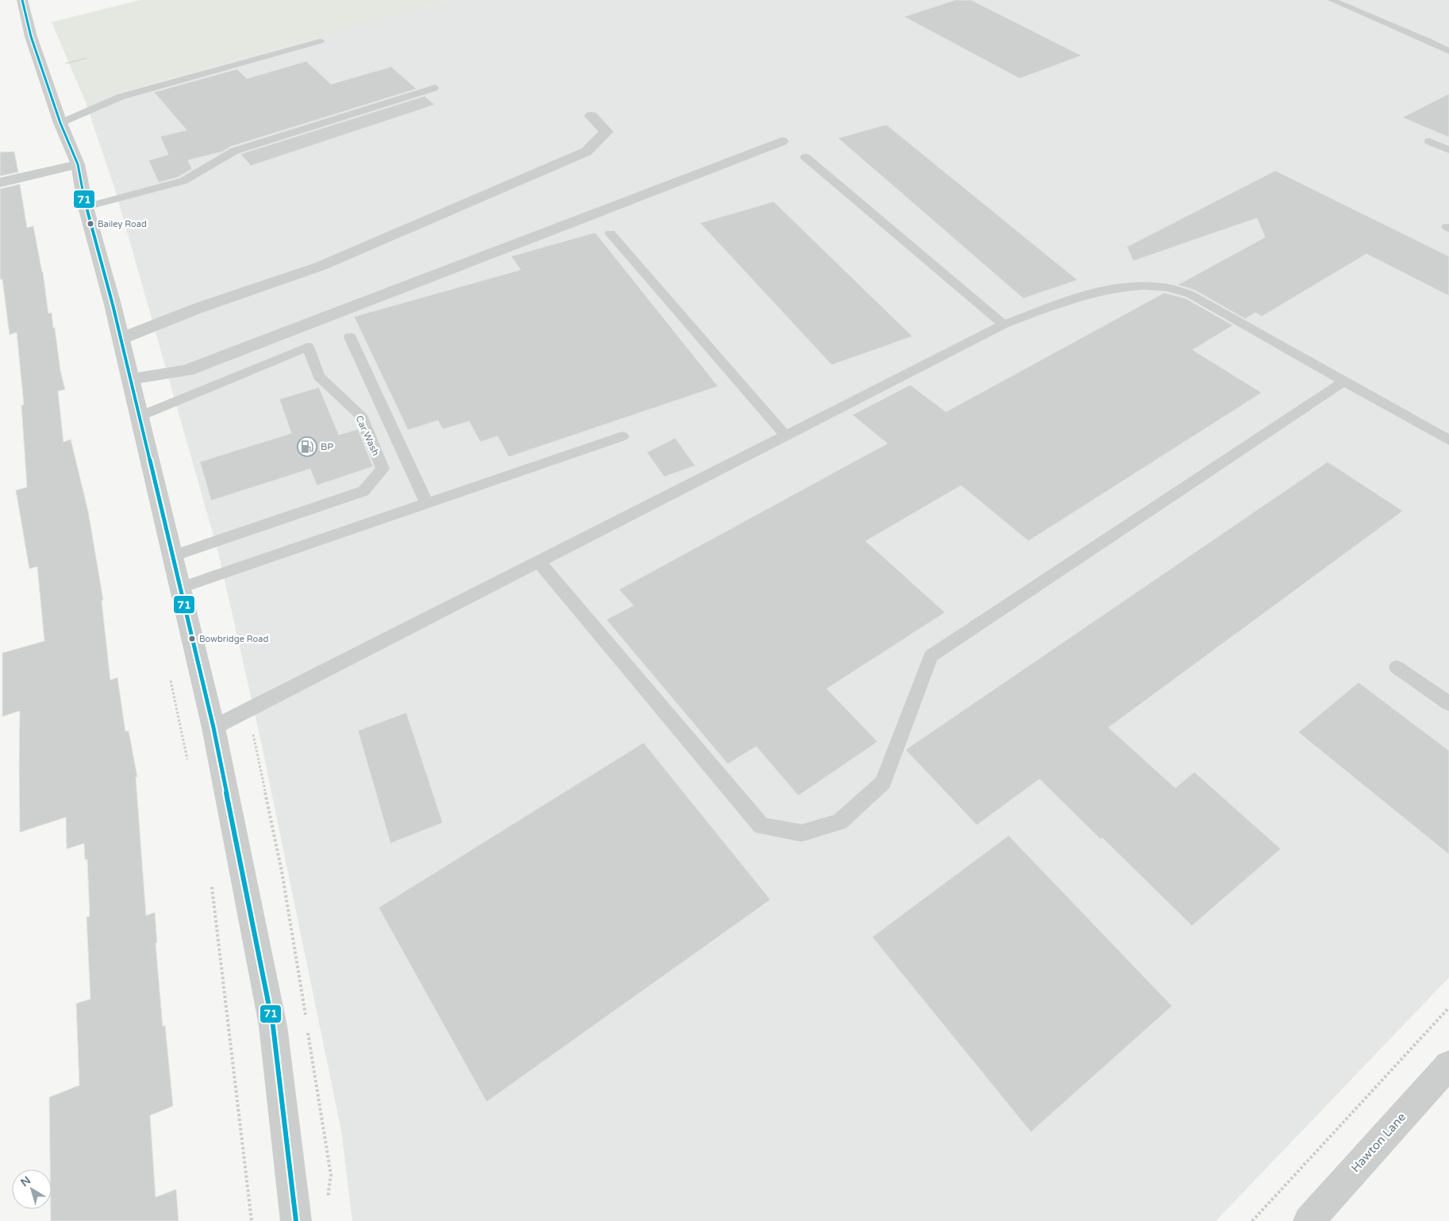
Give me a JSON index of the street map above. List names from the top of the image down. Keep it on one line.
{"streets":{"street":["Hawton Lane"],"lane":["Car Wash"]},"places":{"other":["Bailey Road","Bowbridge Road"],"fuel station":["BP"]},"lines":["transit line 71"],"north":"top left"}
